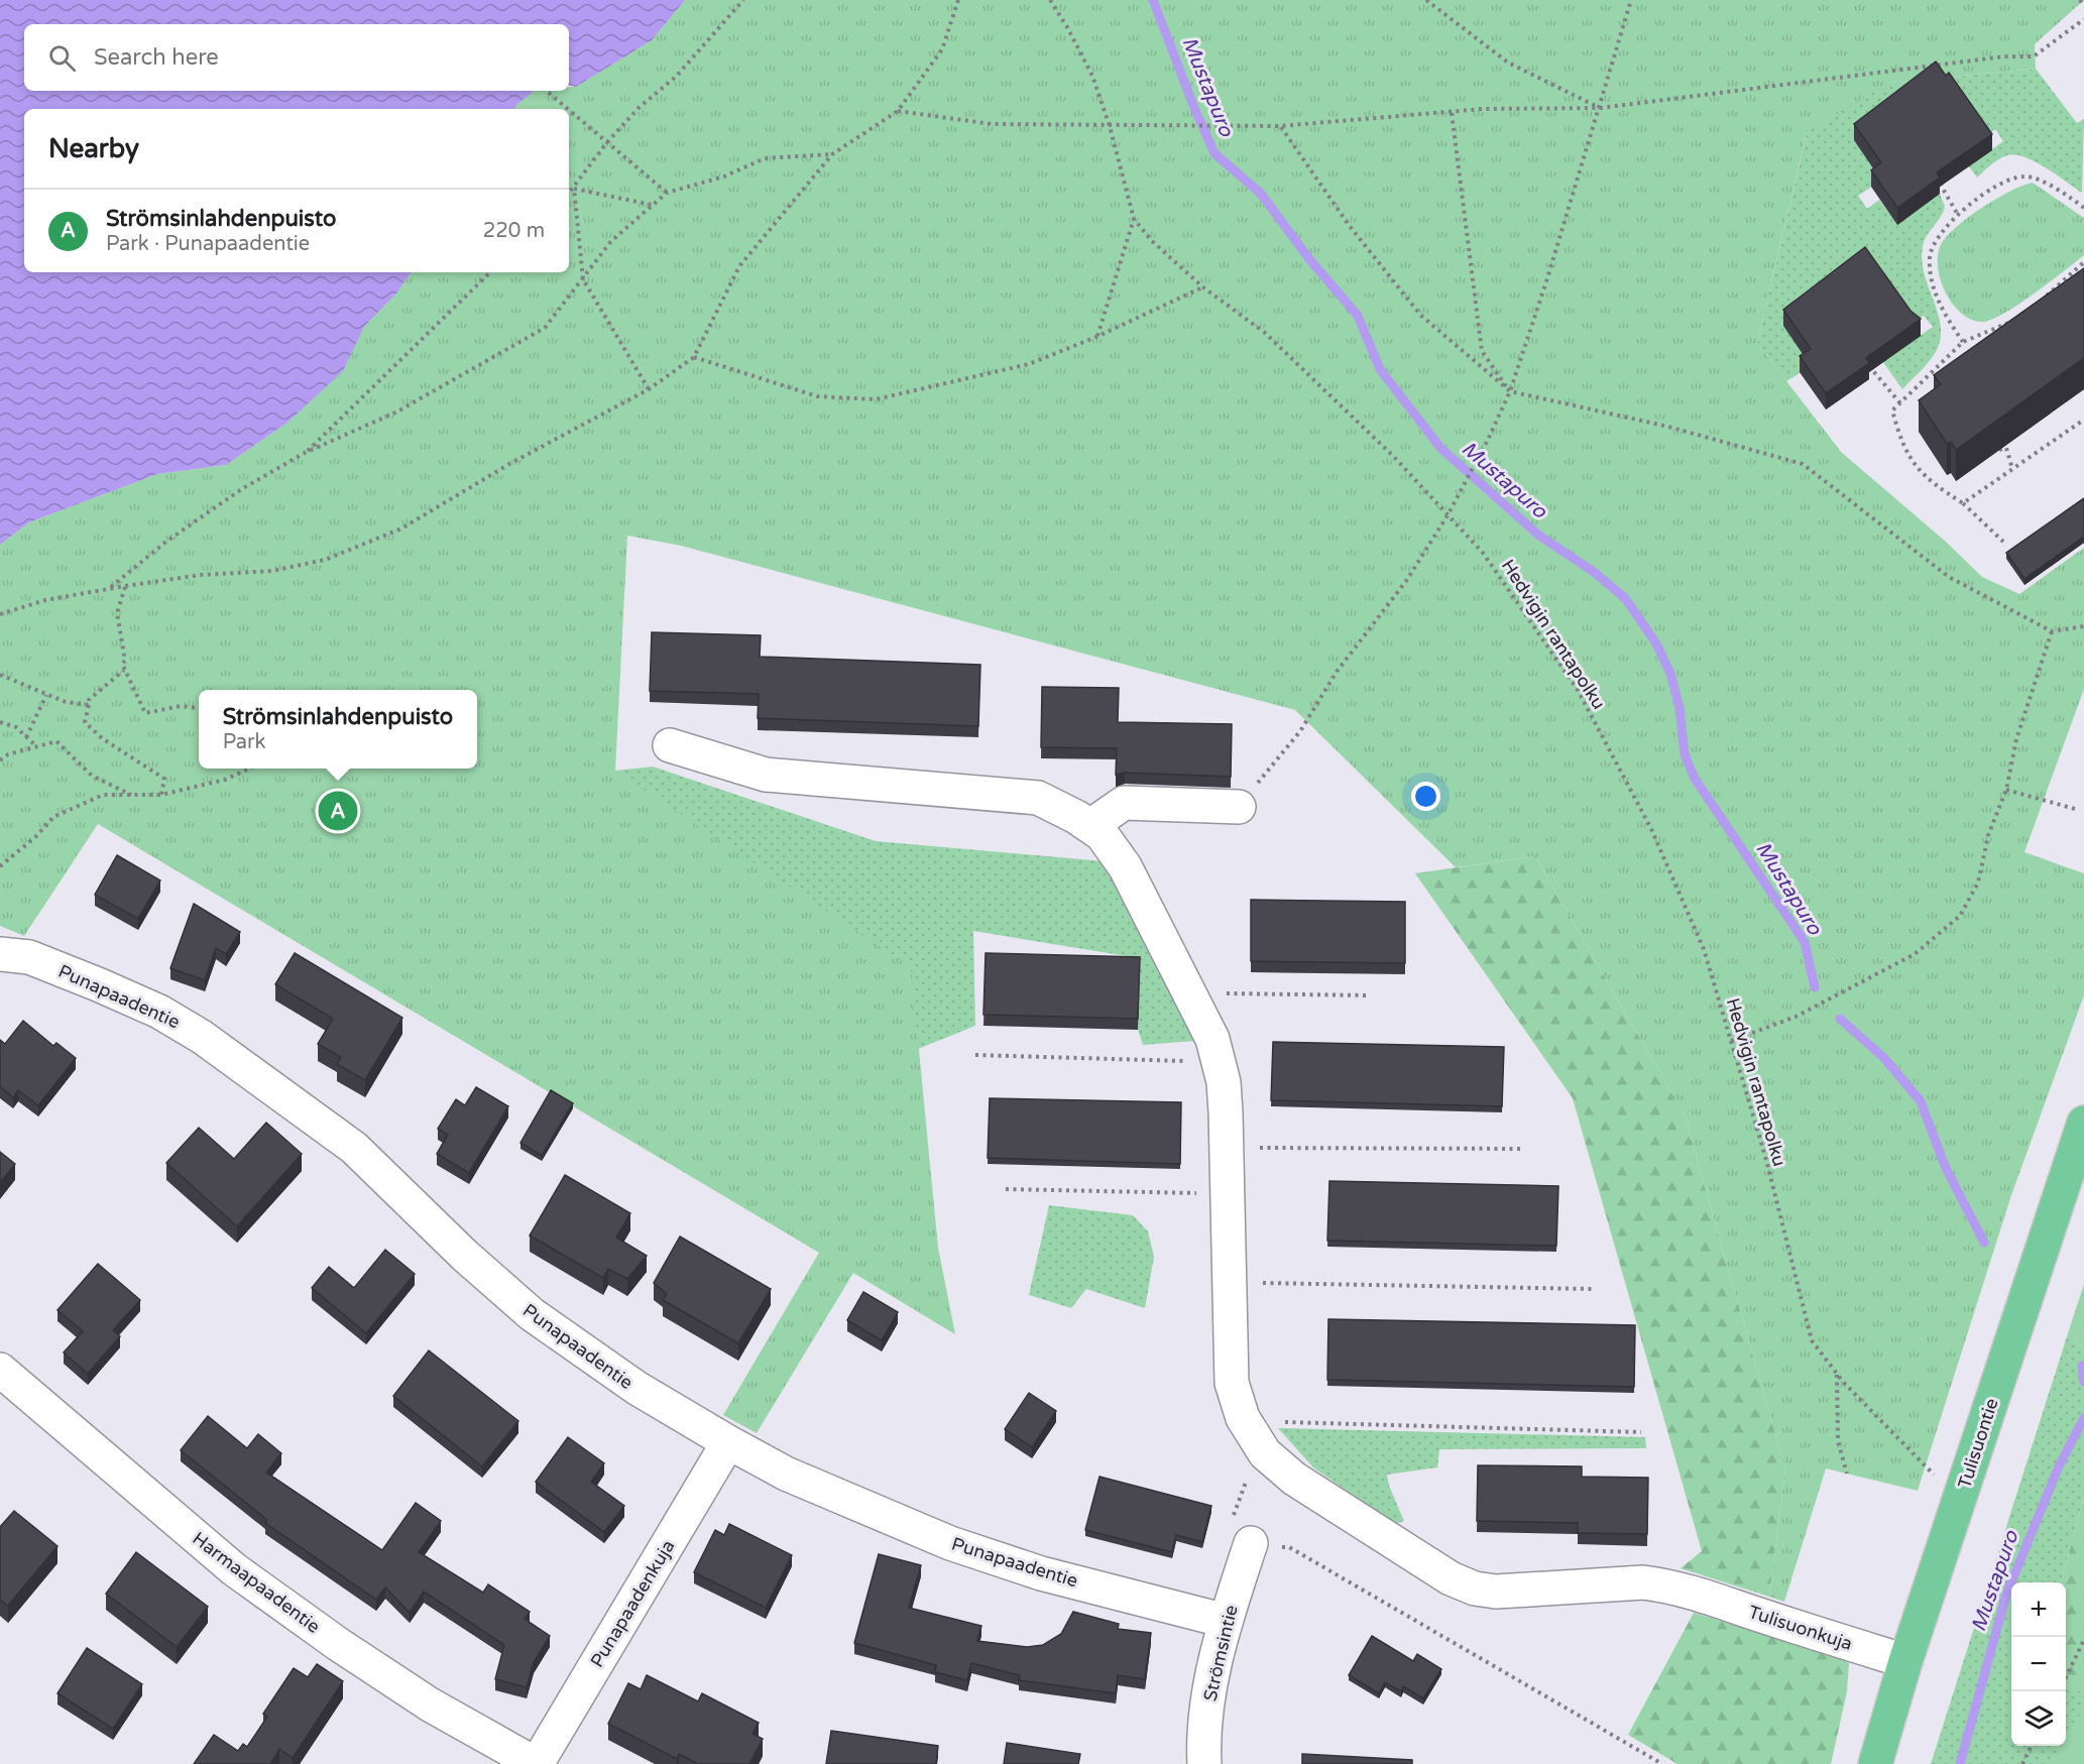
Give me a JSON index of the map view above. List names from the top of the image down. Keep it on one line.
{"streets":{"main road":["Tulisuontie"],"street":["Punapaadentie","Harmaapaadentie","Punapaadenkuja","Tulisuonkuja","Strömsintie"],"path":["Hedvigin rantapolku"]},"crossings":[["Punapaadentie","Punapaadenkuja"],["Punapaadentie","Strömsintie"],["Tulisuontie","Tulisuonkuja"],["Harmaapaadentie","Punapaadenkuja"]],"water":["Mustapuro"],"page":{"search":"Search here","heading":"Nearby","list":[{"mark":"A","name":"Strömsinlahdenpuisto","note":"Park · Punapaadentie","value":"220 m"}],"popup":["Strömsinlahdenpuisto","Park"],"pins":"A","map_buttons":["+","−"]}}
